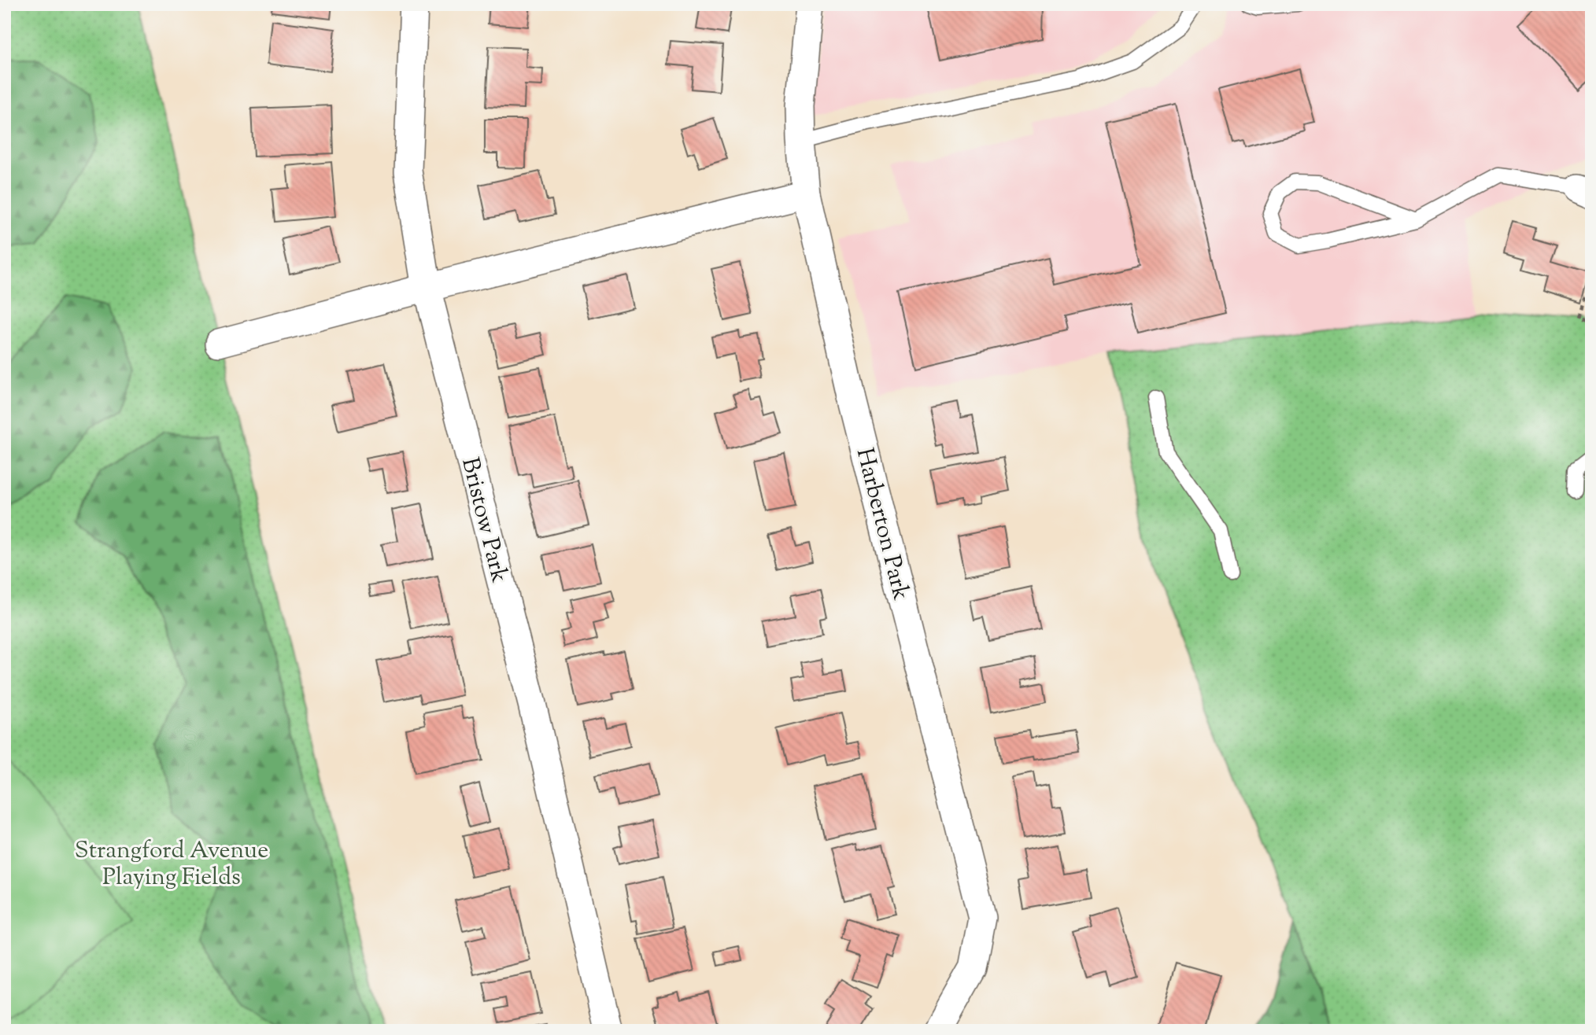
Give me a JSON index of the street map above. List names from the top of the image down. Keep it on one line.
{"streets":{"street":["Bristow Park","Harberton Park"]},"parks":["Strangford Avenue Playing Fields"]}
